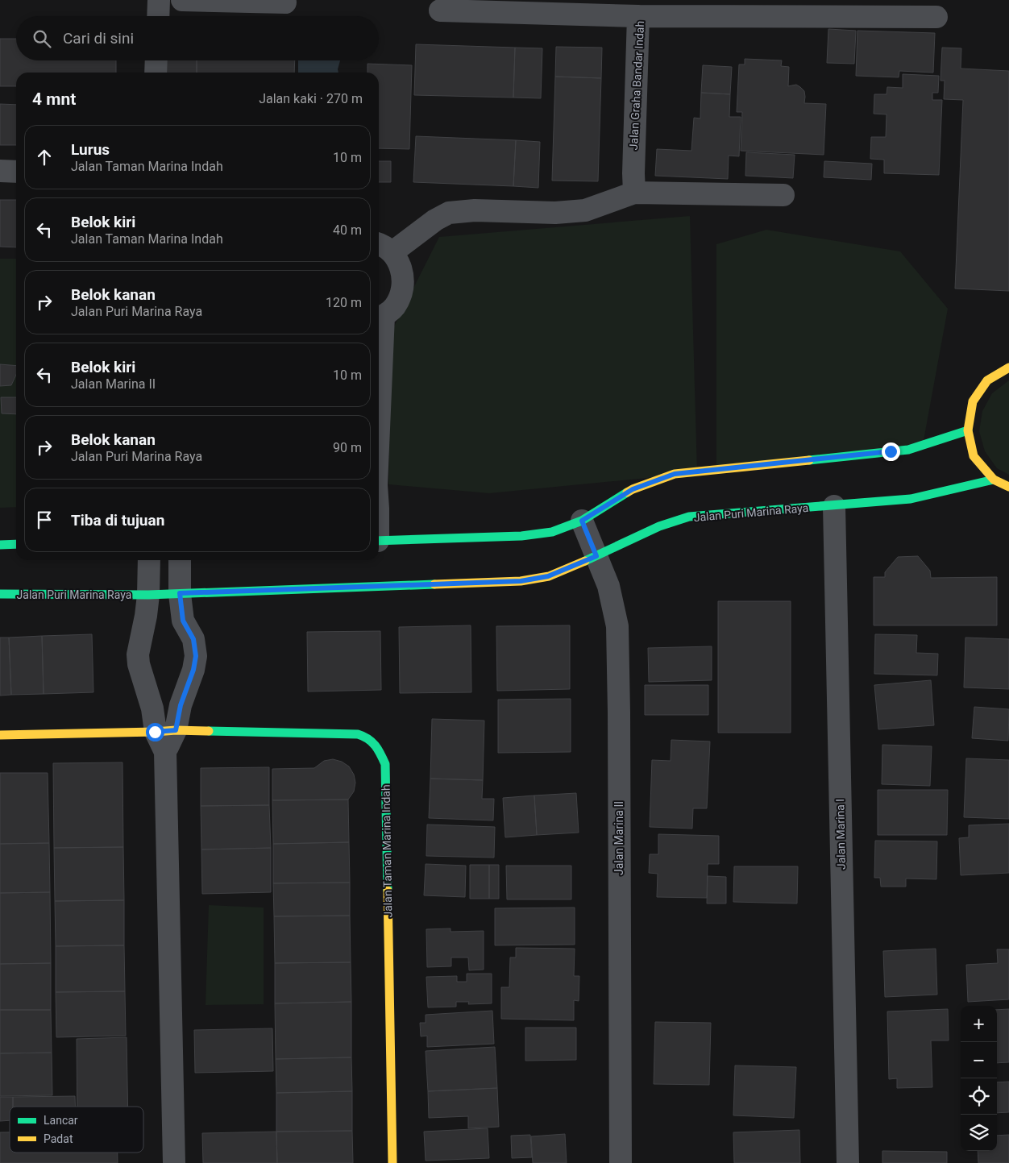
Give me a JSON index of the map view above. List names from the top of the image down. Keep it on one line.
{"streets":{"street":["Jalan Graha Bandar Indah","Jalan Puri Marina Raya","Jalan Marina I","Jalan Marina II","Jalan Taman Marina Indah"]},"crossings":[["Jalan Puri Marina Raya","Jalan Marina I"],["Jalan Puri Marina Raya","Jalan Marina II"]],"legend":["Lancar","Padat"],"page":{"search":"Cari di sini","heading":["4 mnt","Jalan kaki · 270 m"],"list":[["Lurus","Jalan Taman Marina Indah","10 m"],["Belok kiri","Jalan Taman Marina Indah","40 m"],["Belok kanan","Jalan Puri Marina Raya","120 m"],["Belok kiri","Jalan Marina II","10 m"],["Belok kanan","Jalan Puri Marina Raya","90 m"],"Tiba di tujuan"],"map_buttons":["+","−"]}}
